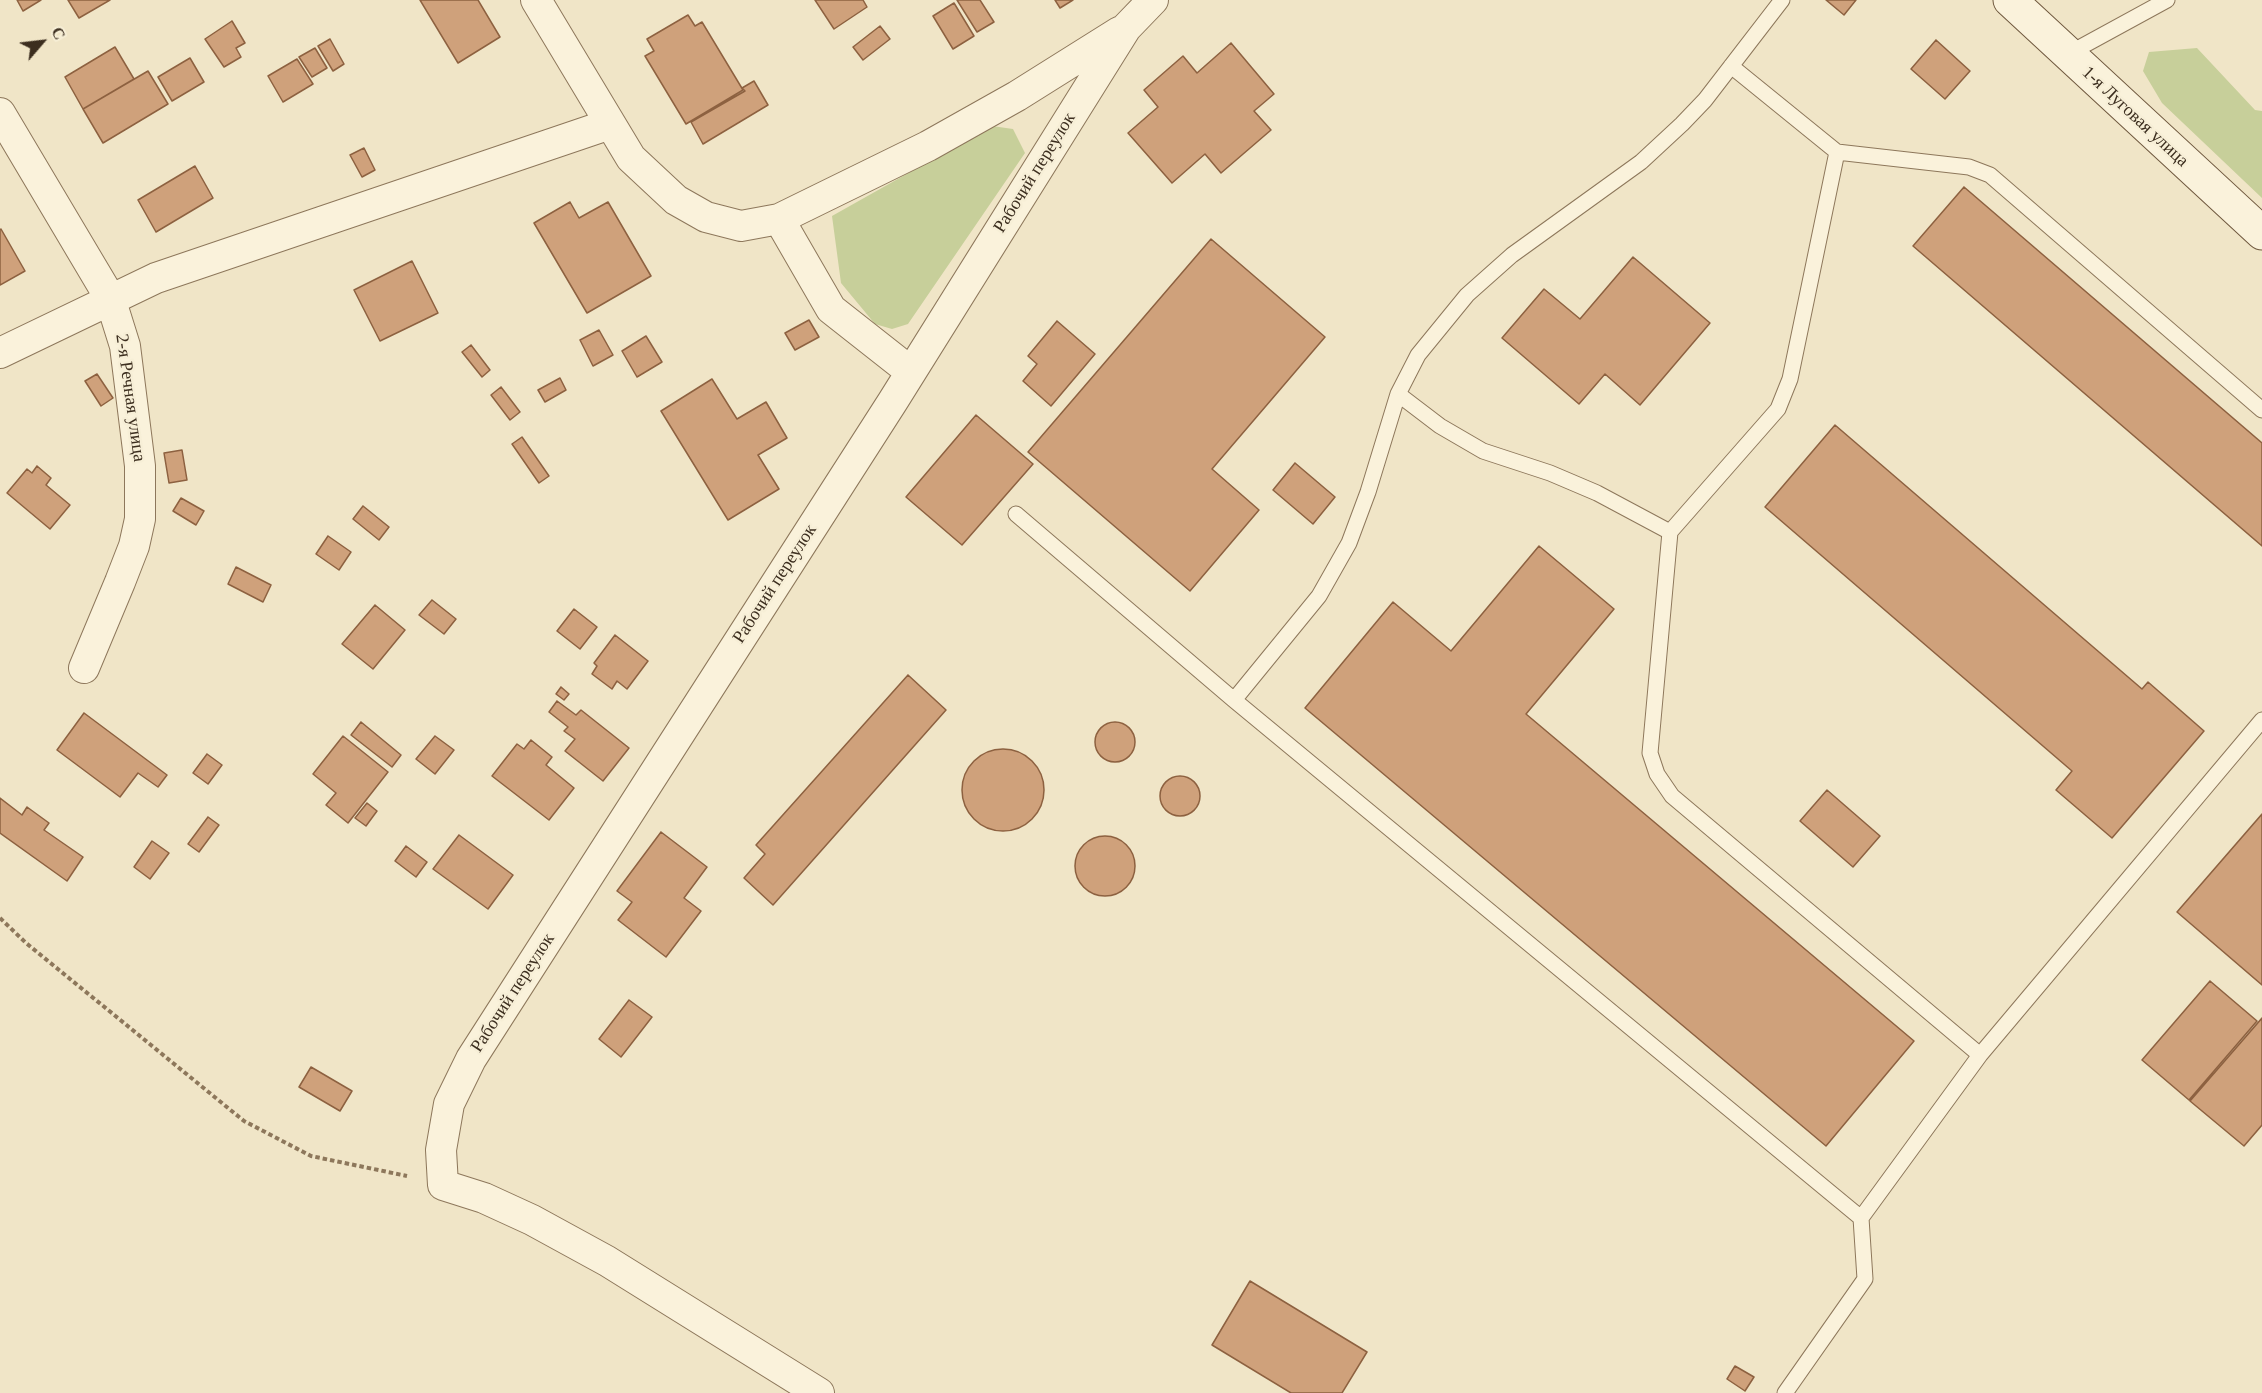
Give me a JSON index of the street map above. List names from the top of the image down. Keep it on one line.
{"streets":{"street":["1-я Луговая улица","Рабочий переулок","2-я Речная улица"]},"north":"top right"}
